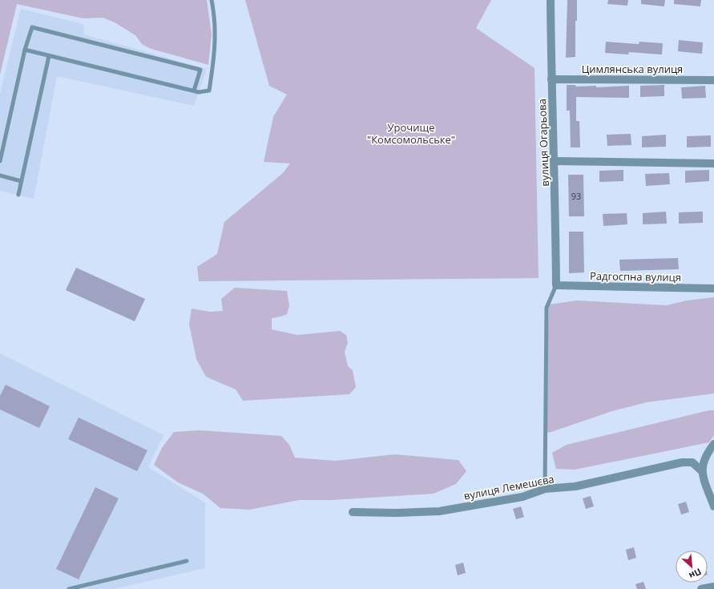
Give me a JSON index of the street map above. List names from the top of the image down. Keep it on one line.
{"streets":{"street":["Цимлянська вулиця","вулиця Огарьова","Радгоспна вулиця","вулиця Лемешєва"]},"crossings":[["Цимлянська вулиця","вулиця Огарьова"],["вулиця Огарьова","Радгоспна вулиця"]],"parks":["Урочище \"Комсомольське\""],"house_numbers":["93"],"north":"bottom right"}
